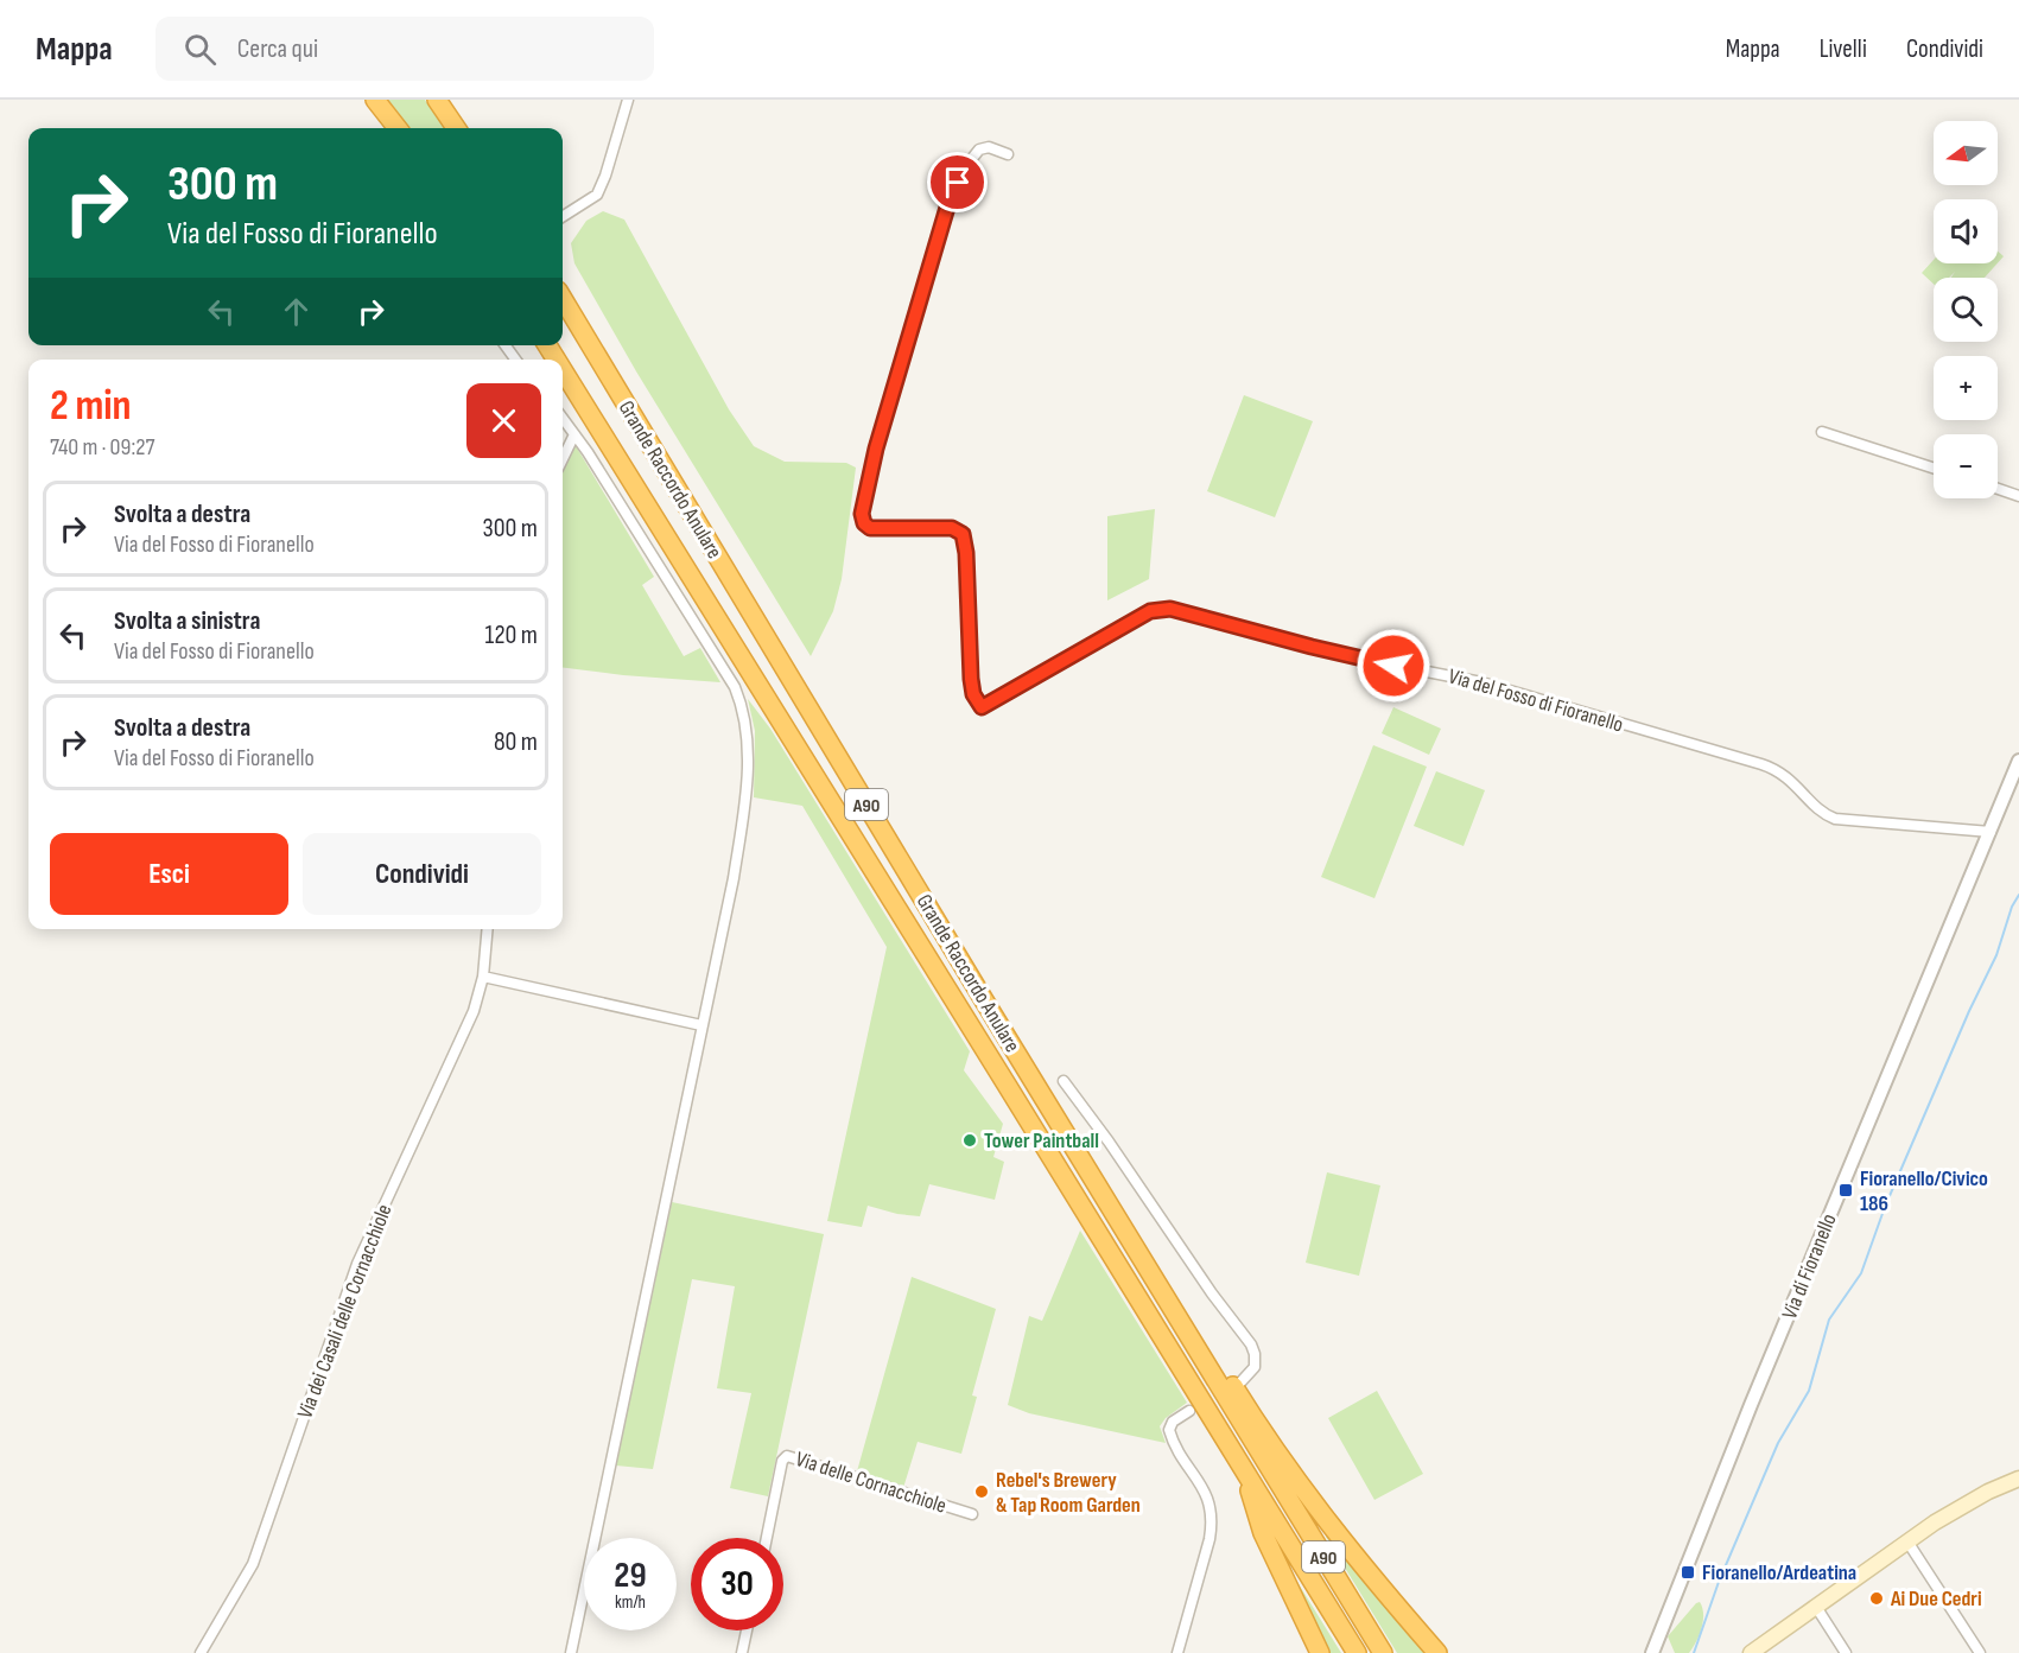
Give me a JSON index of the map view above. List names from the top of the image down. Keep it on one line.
{"streets":{"highway":["Grande Raccordo Anulare","A90"],"street":["Via del Fosso di Fioranello","Via di Fioranello","Via dei Casali delle Cornacchiole","Via delle Cornacchiole"]},"crossings":[["Via del Fosso di Fioranello","Via di Fioranello"]],"places":{"other":["Tower Paintball","Rebel's Brewery & Tap Room Garden","Ai Due Cedri"],"transit":["Fioranello/Civico 186","Fioranello/Ardeatina"]},"north":"left","page":{"header":"Mappa","search":"Cerca qui","nav":["Mappa","Livelli","Condividi"],"map_buttons":["+","−"],"turn":["300 m","Via del Fosso di Fioranello"],"heading":["2 min","740 m · 09:27"],"list":[{"name":"Svolta a destra","note":"Via del Fosso di Fioranello","value":"300 m"},{"name":"Svolta a sinistra","note":"Via del Fosso di Fioranello","value":"120 m"},{"name":"Svolta a destra","note":"Via del Fosso di Fioranello","value":"80 m"}],"buttons":["Esci","Condividi"],"speed":"29 km/h","limit":"30"}}
